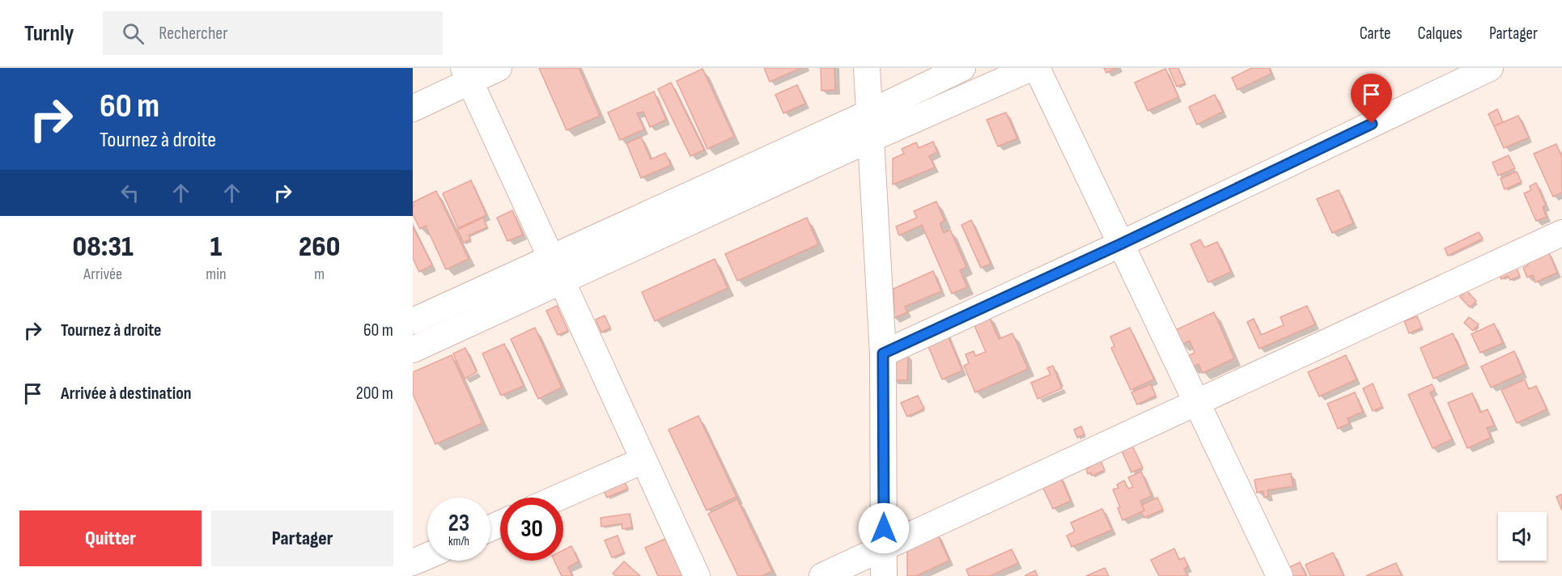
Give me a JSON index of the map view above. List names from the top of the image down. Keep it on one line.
{"page":{"header":"Turnly","search":"Rechercher","nav":["Carte","Calques","Partager"],"turn":["60 m","Tournez à droite"],"eta":["08:31","Arrivée","1","min","260","m"],"list":[{"name":"Tournez à droite","value":"60 m"},{"name":"Arrivée à destination","value":"200 m"}],"speed":"23 km/h","limit":"30","buttons":["Quitter","Partager"]}}
